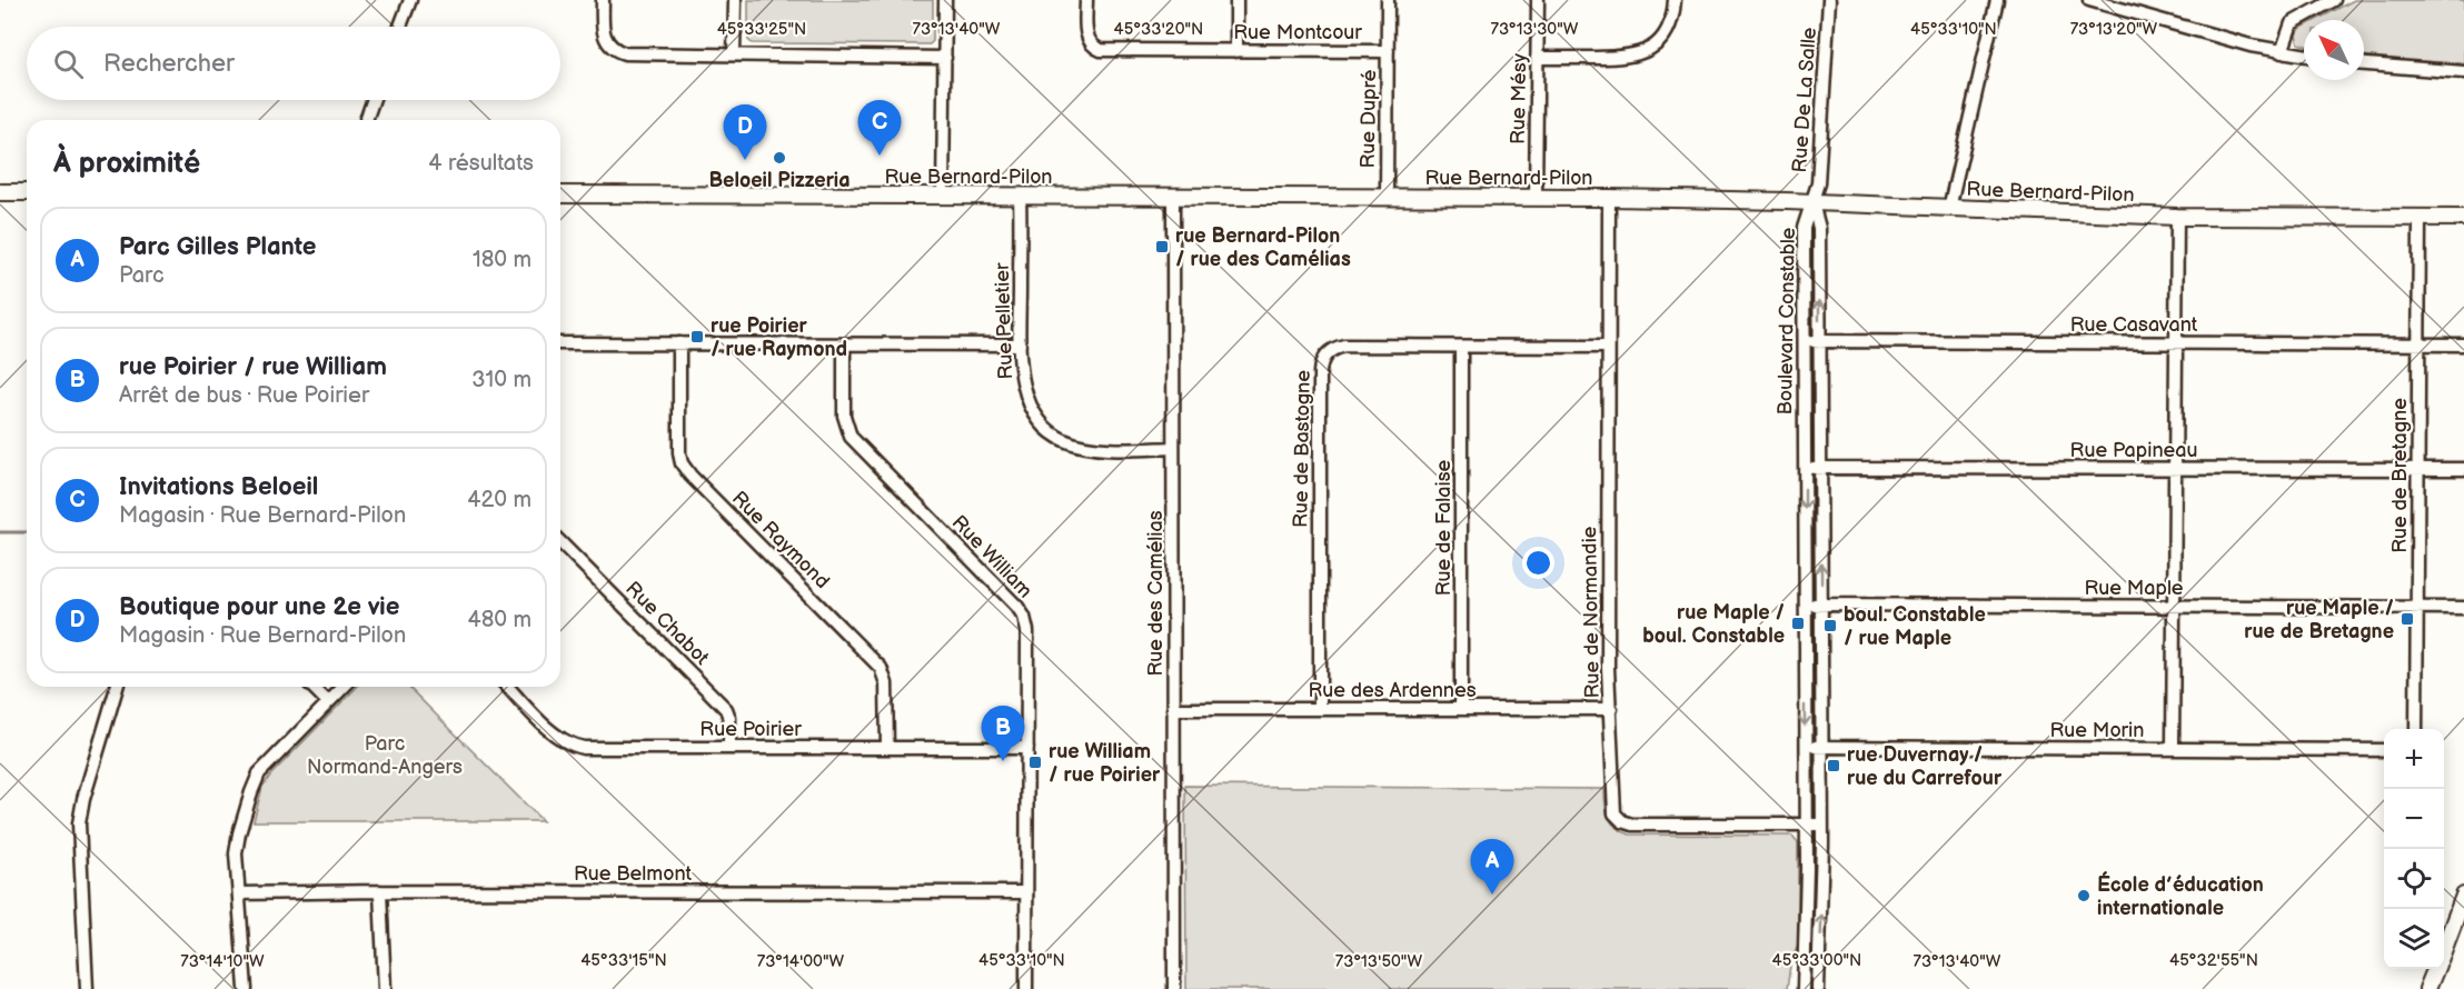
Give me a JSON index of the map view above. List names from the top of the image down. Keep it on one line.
{"streets":{"main road":["Rue Bernard-Pilon"],"street":["Rue Montcour","Rue Mésy","Rue De La Salle","Rue Dupré","Rue Pelletier","Boulevard Constable","Rue Casavant","Rue de Bastogne","Rue Papineau","Rue de Bretagne","Rue de Falaise","Rue Raymond","Rue William","Rue Maple","Rue des Camélias","Rue de Normandie","Rue Chabot","Rue des Ardennes","Rue Poirier","Rue Morin","Rue Belmont"]},"crossings":[["Rue Montcour","Rue Dupré"],["Rue Mésy","Rue Bernard-Pilon"],["Rue De La Salle","Rue Bernard-Pilon"],["Rue De La Salle","Boulevard Constable"],["Rue Dupré","Rue Bernard-Pilon"],["Rue Bernard-Pilon","Rue Pelletier"],["Rue Bernard-Pilon","Boulevard Constable"],["Rue Bernard-Pilon","Rue de Bretagne"],["Rue Bernard-Pilon","Rue des Camélias"],["Rue Bernard-Pilon","Rue de Normandie"],["Rue Pelletier","Rue des Camélias"],["Boulevard Constable","Rue Casavant"],["Boulevard Constable","Rue Papineau"],["Boulevard Constable","Rue Maple"],["Boulevard Constable","Rue de Normandie"],["Boulevard Constable","Rue Morin"],["Rue Casavant","Rue de Bretagne"],["Rue de Bastogne","Rue de Falaise"],["Rue de Bastogne","Rue de Normandie"],["Rue de Bastogne","Rue des Ardennes"],["Rue Papineau","Rue de Bretagne"],["Rue de Bretagne","Rue Maple"],["Rue de Falaise","Rue des Ardennes"],["Rue Raymond","Rue Poirier"],["Rue William","Rue Poirier"],["Rue William","Rue Belmont"],["Rue des Camélias","Rue des Ardennes"],["Rue de Normandie","Rue des Ardennes"],["Rue Chabot","Rue Poirier"]],"parks":["Parc Normand-Angers"],"places":{"other":["Beloeil Pizzeria","École d’éducation internationale"],"transit":["rue Bernard-Pilon / rue des Camélias","rue Poirier / rue Raymond","rue Maple / rue de Bretagne","rue Maple / boul. Constable","boul. Constable / rue Maple","rue William / rue Poirier","rue Duvernay / rue du Carrefour"]},"north":"top left","page":{"search":"Rechercher","pins":["C","D","B","A"],"heading":["À proximité","4 résultats"],"list":[{"mark":"A","name":"Parc Gilles Plante","note":"Parc","value":"180 m"},{"mark":"B","name":"rue Poirier / rue William","note":"Arrêt de bus · Rue Poirier","value":"310 m"},{"mark":"C","name":"Invitations Beloeil","note":"Magasin · Rue Bernard-Pilon","value":"420 m"},{"mark":"D","name":"Boutique pour une 2e vie","note":"Magasin · Rue Bernard-Pilon","value":"480 m"}],"map_buttons":["+","−"]},"coordinates":["73°13'40\"W","73°13'30\"W","73°13'20\"W","45°33'25\"N","45°33'20\"N","45°33'10\"N","45°33'15\"N","45°33'00\"N","45°32'55\"N","73°14'10\"W","73°14'00\"W","73°13'50\"W"]}
